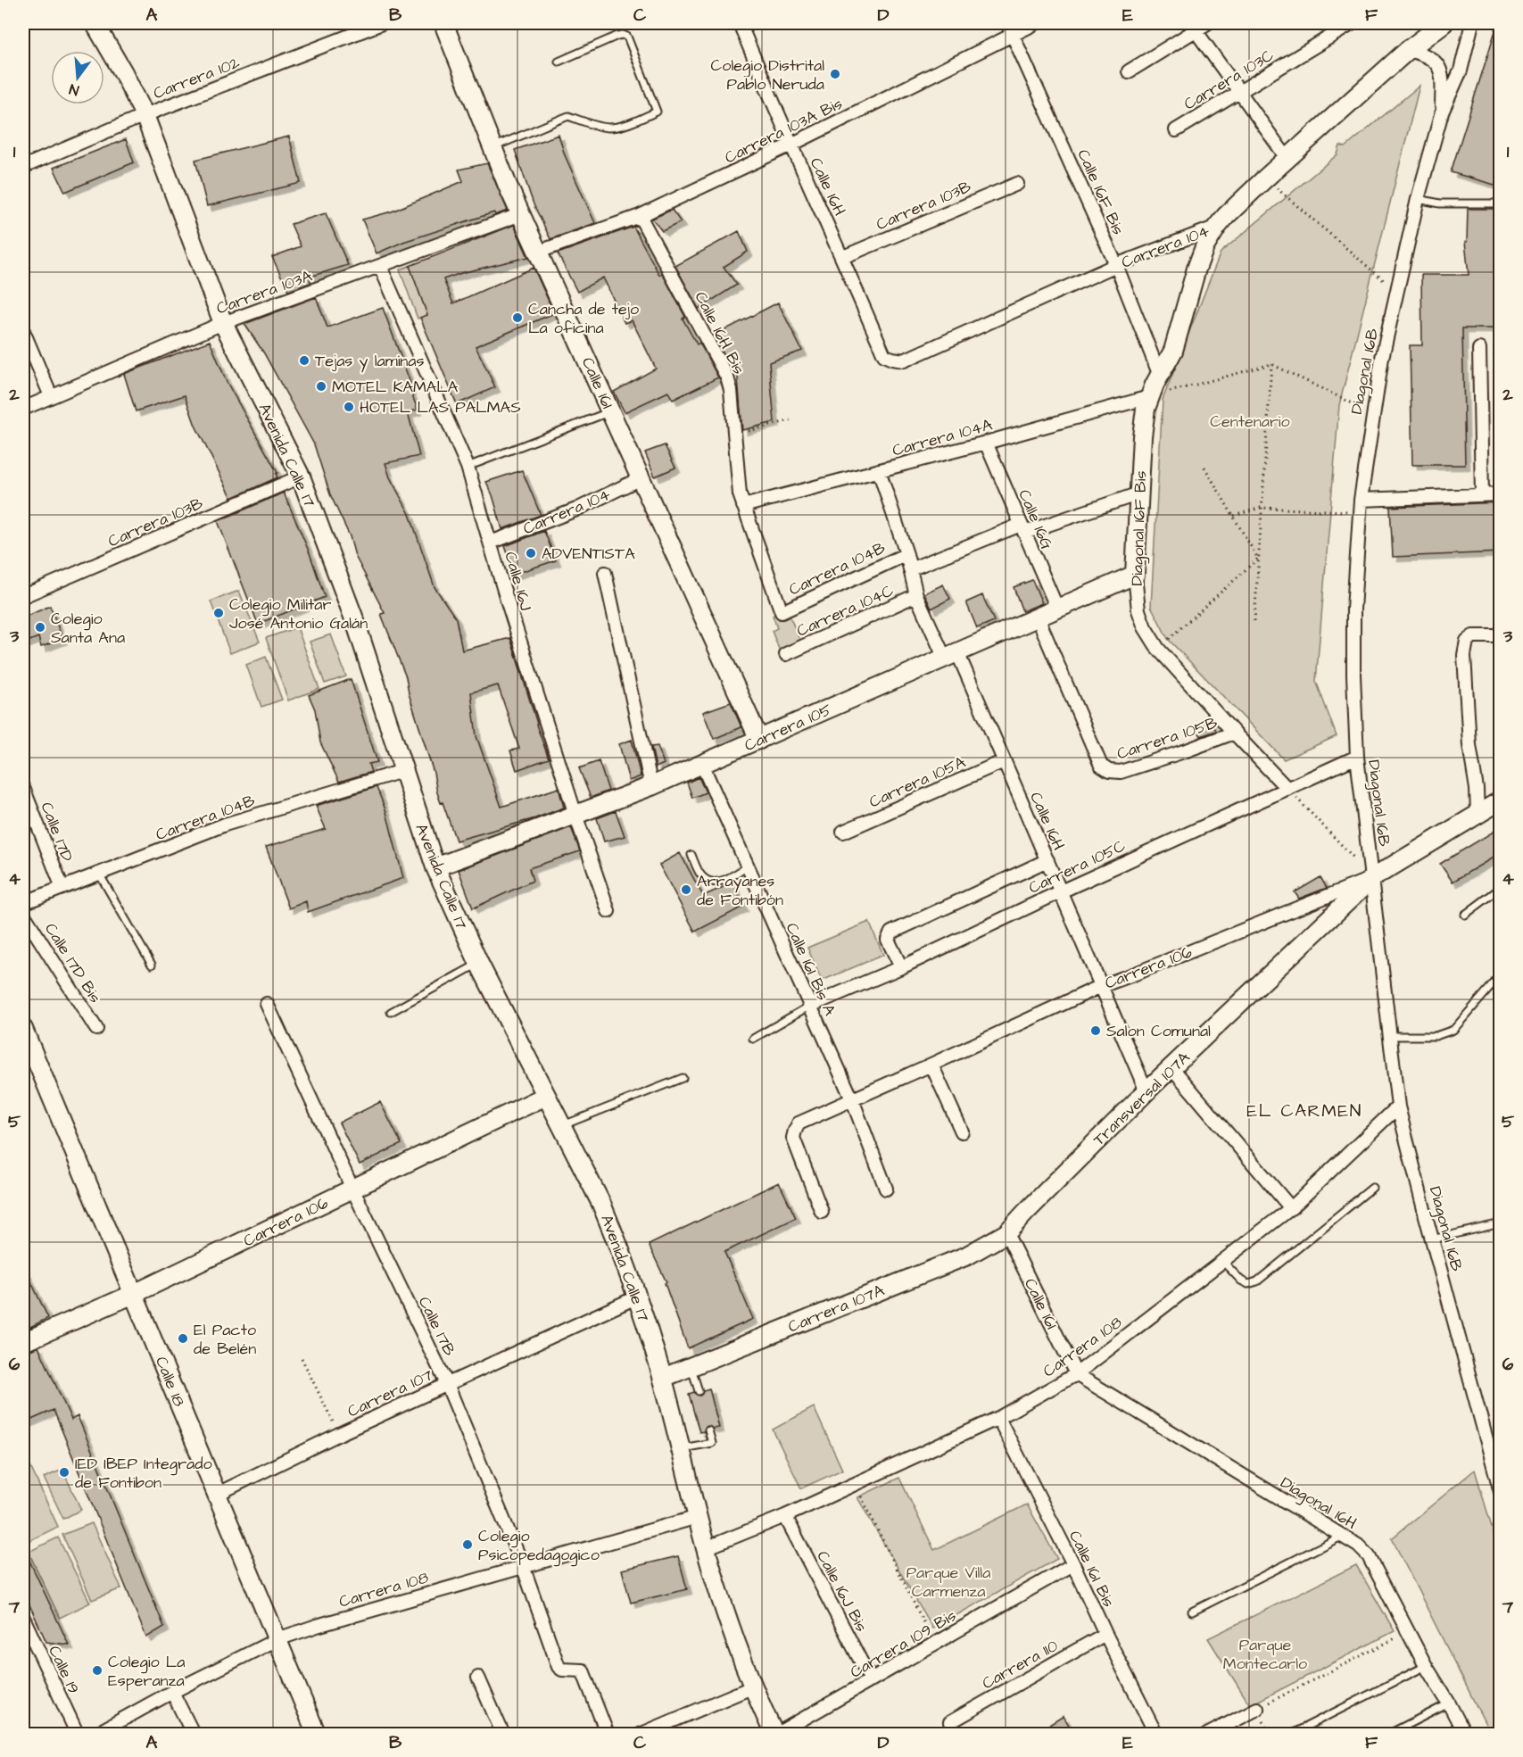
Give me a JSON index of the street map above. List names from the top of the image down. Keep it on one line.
{"streets":{"street":["Carrera 102","Carrera 103C","Carrera 103A Bis","Calle 16H","Calle 16F Bis","Carrera 103B","Carrera 104","Carrera 103A","Calle 16H Bis","Diagonal 16B","Calle 16I","Carrera 104A","Avenida Calle 17","Calle 16G","Diagonal 16F Bis","Carrera 104B","Calle 16J","Carrera 104C","Carrera 105","Carrera 105B","Carrera 105A","Calle 17D","Carrera 105C","Calle 17D Bis","Carrera 106","Calle 16I Bis A","Transversal 107A","Carrera 107A","Calle 17B","Carrera 108","Calle 18","Carrera 107","Diagonal 16H","Calle 16I Bis","Calle 16J Bis","Carrera 109 Bis","Carrera 110","Calle 19"]},"crossings":[["Carrera 102","Avenida Calle 17"],["Carrera 103A Bis","Calle 16H"],["Carrera 103A Bis","Calle 16F Bis"],["Carrera 103A Bis","Calle 16H Bis"],["Carrera 103A Bis","Calle 16I"],["Calle 16H","Carrera 103B"],["Calle 16H","Carrera 104"],["Calle 16H","Carrera 104A"],["Calle 16H","Carrera 104B"],["Calle 16H","Carrera 104C"],["Calle 16H","Carrera 105"],["Calle 16H","Carrera 105A"],["Calle 16H","Carrera 105C"],["Calle 16H","Carrera 106"],["Calle 16H","Transversal 107A"],["Calle 16F Bis","Carrera 104"],["Calle 16F Bis","Diagonal 16F Bis"],["Carrera 103B","Avenida Calle 17"],["Carrera 104","Diagonal 16B"],["Carrera 104","Calle 16I"],["Carrera 104","Diagonal 16F Bis"],["Carrera 104","Calle 16J"],["Carrera 103A","Calle 16I"],["Carrera 103A","Avenida Calle 17"],["Carrera 103A","Calle 16J"],["Calle 16H Bis","Carrera 104A"],["Calle 16H Bis","Carrera 104B"],["Diagonal 16B","Carrera 105C"],["Diagonal 16B","Carrera 106"],["Diagonal 16B","Transversal 107A"],["Diagonal 16B","Carrera 108"],["Calle 16I","Carrera 105"],["Calle 16I","Transversal 107A"],["Calle 16I","Carrera 107A"],["Calle 16I","Carrera 108"],["Calle 16I","Diagonal 16H"],["Carrera 104A","Calle 16G"],["Carrera 104A","Diagonal 16F Bis"],["Avenida Calle 17","Carrera 104B"],["Avenida Calle 17","Carrera 105"],["Avenida Calle 17","Carrera 106"],["Avenida Calle 17","Carrera 107A"],["Avenida Calle 17","Carrera 108"],["Avenida Calle 17","Carrera 107"],["Avenida Calle 17","Carrera 109 Bis"],["Calle 16G","Carrera 105"],["Diagonal 16F Bis","Carrera 105"],["Diagonal 16F Bis","Carrera 105B"],["Diagonal 16F Bis","Carrera 105C"],["Carrera 104B","Calle 17D"],["Calle 16J","Carrera 105"],["Carrera 105","Carrera 105B"],["Carrera 105","Calle 16I Bis A"],["Carrera 105C","Calle 16I Bis A"],["Carrera 106","Calle 16I Bis A"],["Carrera 106","Transversal 107A"],["Carrera 106","Calle 17B"],["Carrera 106","Calle 18"],["Transversal 107A","Carrera 107A"],["Calle 17B","Carrera 108"],["Calle 17B","Carrera 107"],["Carrera 108","Calle 18"],["Carrera 108","Diagonal 16H"],["Carrera 108","Calle 16I Bis"],["Carrera 108","Calle 16J Bis"],["Calle 18","Carrera 107"],["Calle 16I Bis","Carrera 109 Bis"],["Calle 16I Bis","Carrera 110"],["Calle 16J Bis","Carrera 109 Bis"]],"districts":["EL CARMEN"],"parks":["Centenario","Parque Villa Carmenza","Parque Montecarlo"],"places":["Colegio Distrital Pablo Neruda","Cancha de tejo La oficina","Tejas y laminas","MOTEL KAMALA","HOTEL LAS PALMAS","ADVENTISTA","Colegio Militar José Antonio Galán","Colegio Santa Ana","Arrayanes de Fontibón","Salon Comunal","El Pacto de Belén","IED IBEP Integrado de Fontibon","Colegio Psicopedagogico","Colegio La Esperanza"],"north":"bottom","grid":{"columns":["A","B","C","D","E","F"],"rows":["1","2","3","4","5","6","7"]}}
